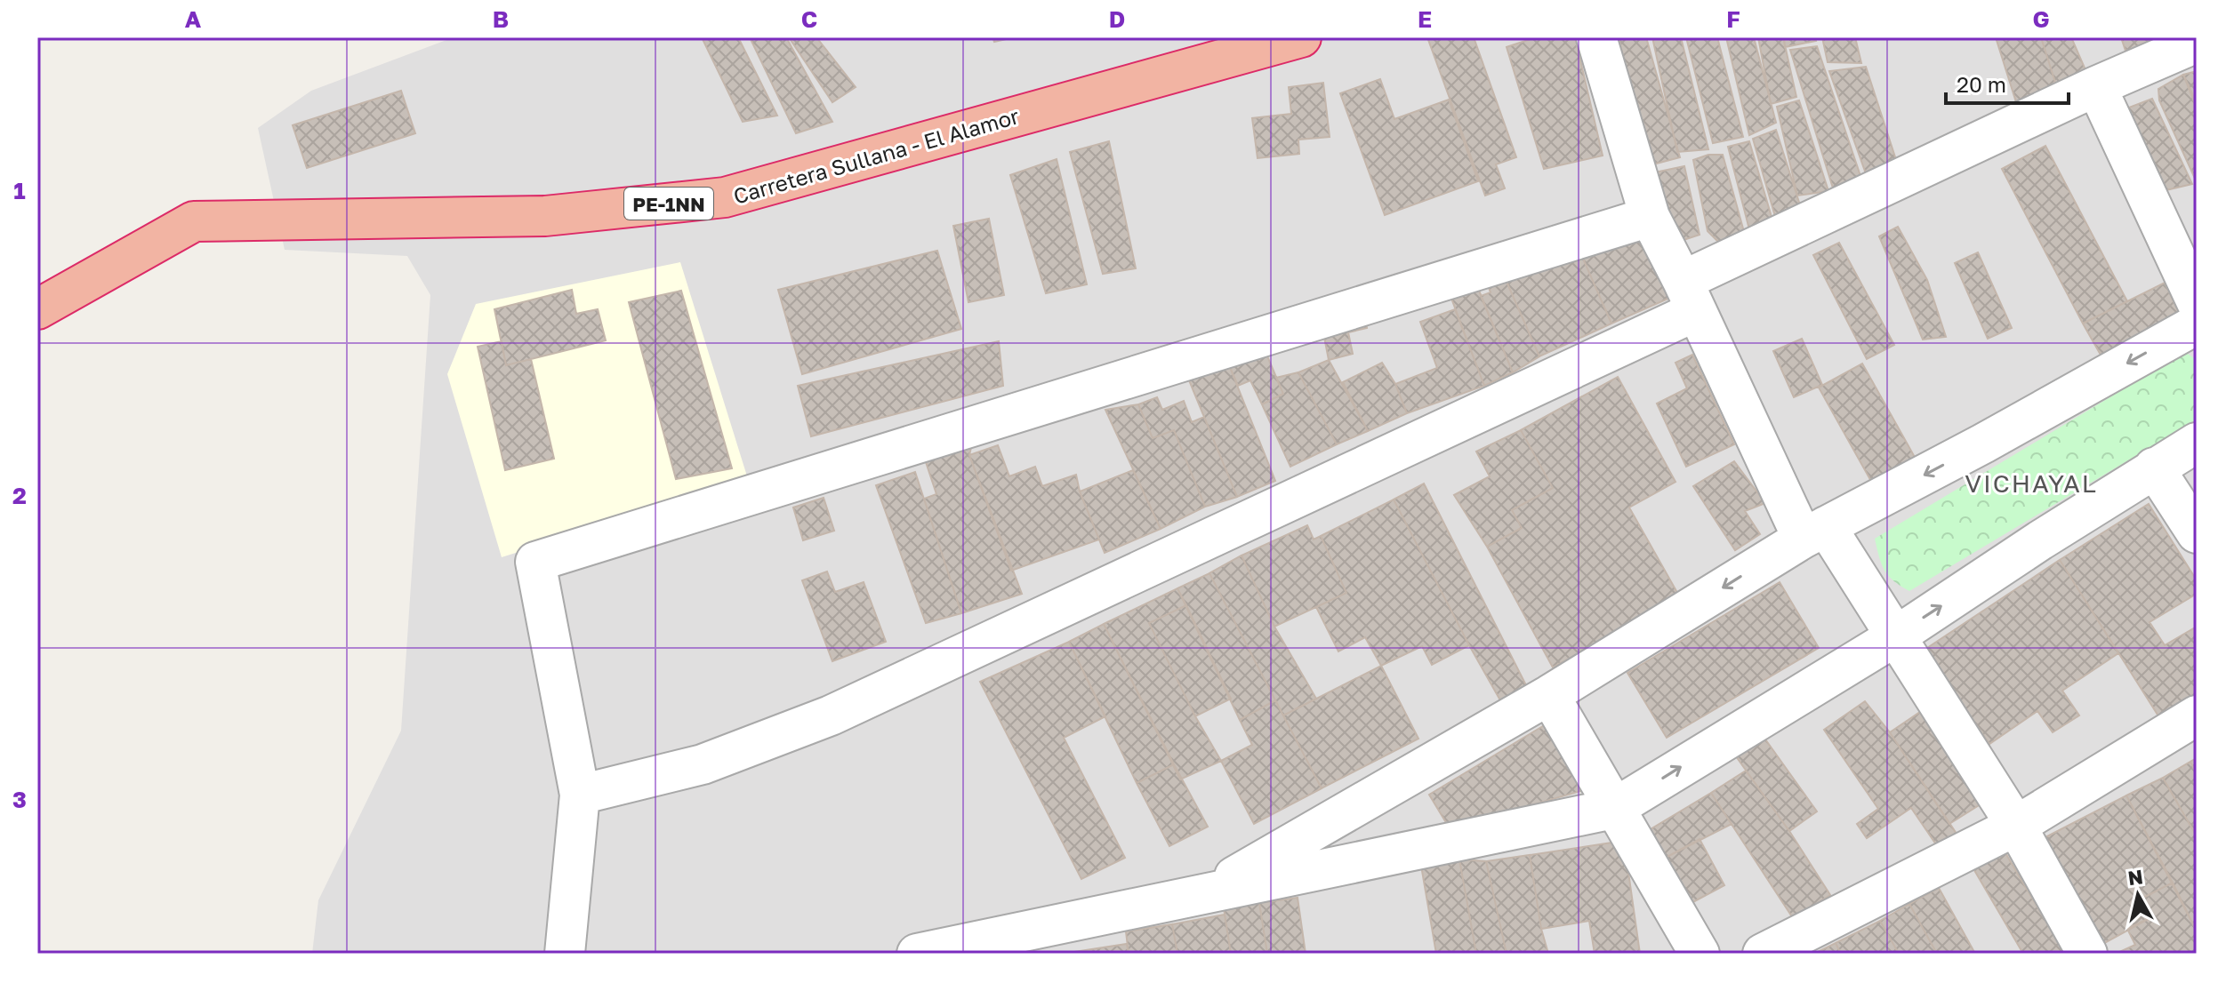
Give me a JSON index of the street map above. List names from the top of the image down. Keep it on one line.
{"streets":{"highway":["Carretera Sullana - El Alamor","PE-1NN"]},"districts":["VICHAYAL"],"scale_bar":"20 m","north":"top","grid":{"columns":["A","B","C","D","E","F","G"],"rows":["1","2","3"]}}
